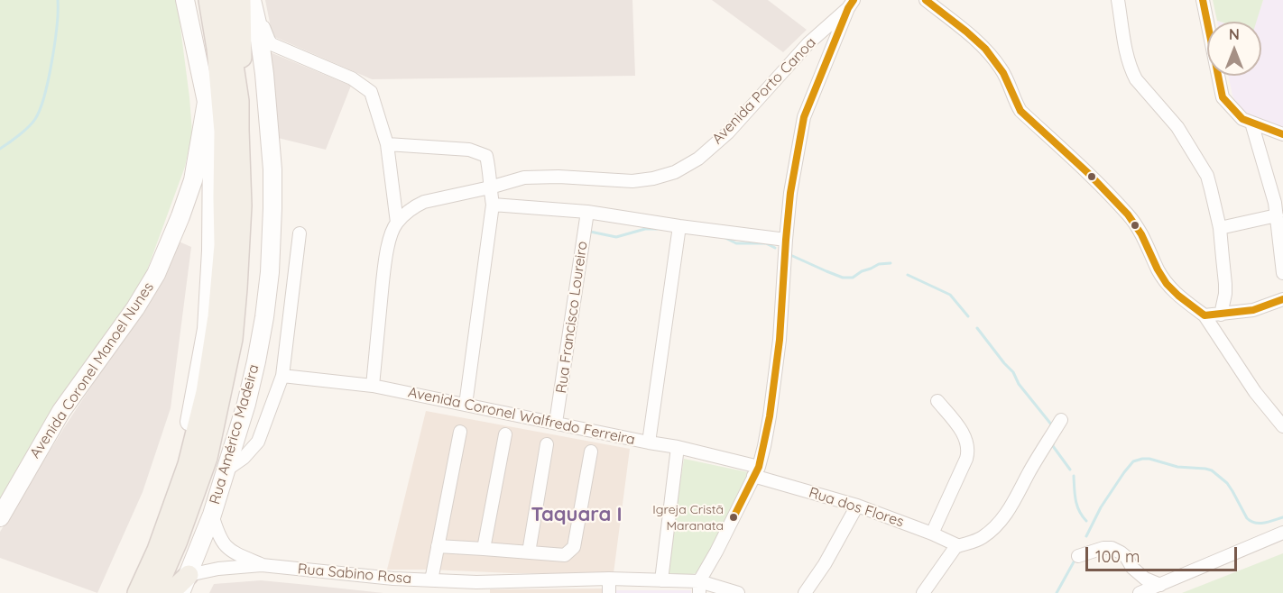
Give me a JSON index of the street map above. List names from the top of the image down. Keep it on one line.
{"streets":{"street":["Avenida Porto Canoa","Rua Francisco Loureiro","Avenida Coronel Manoel Nunes","Avenida Coronel Walfredo Ferreira","Rua Américo Madeira","Rua dos Flores","Rua Sabino Rosa"]},"crossings":[["Rua Francisco Loureiro","Avenida Coronel Walfredo Ferreira"],["Avenida Coronel Walfredo Ferreira","Rua dos Flores"],["Rua Américo Madeira","Rua Sabino Rosa"]],"districts":["Taquara I"],"places":["Igreja Cristã Maranata"],"scale_bar":"100 m","north":"top"}
